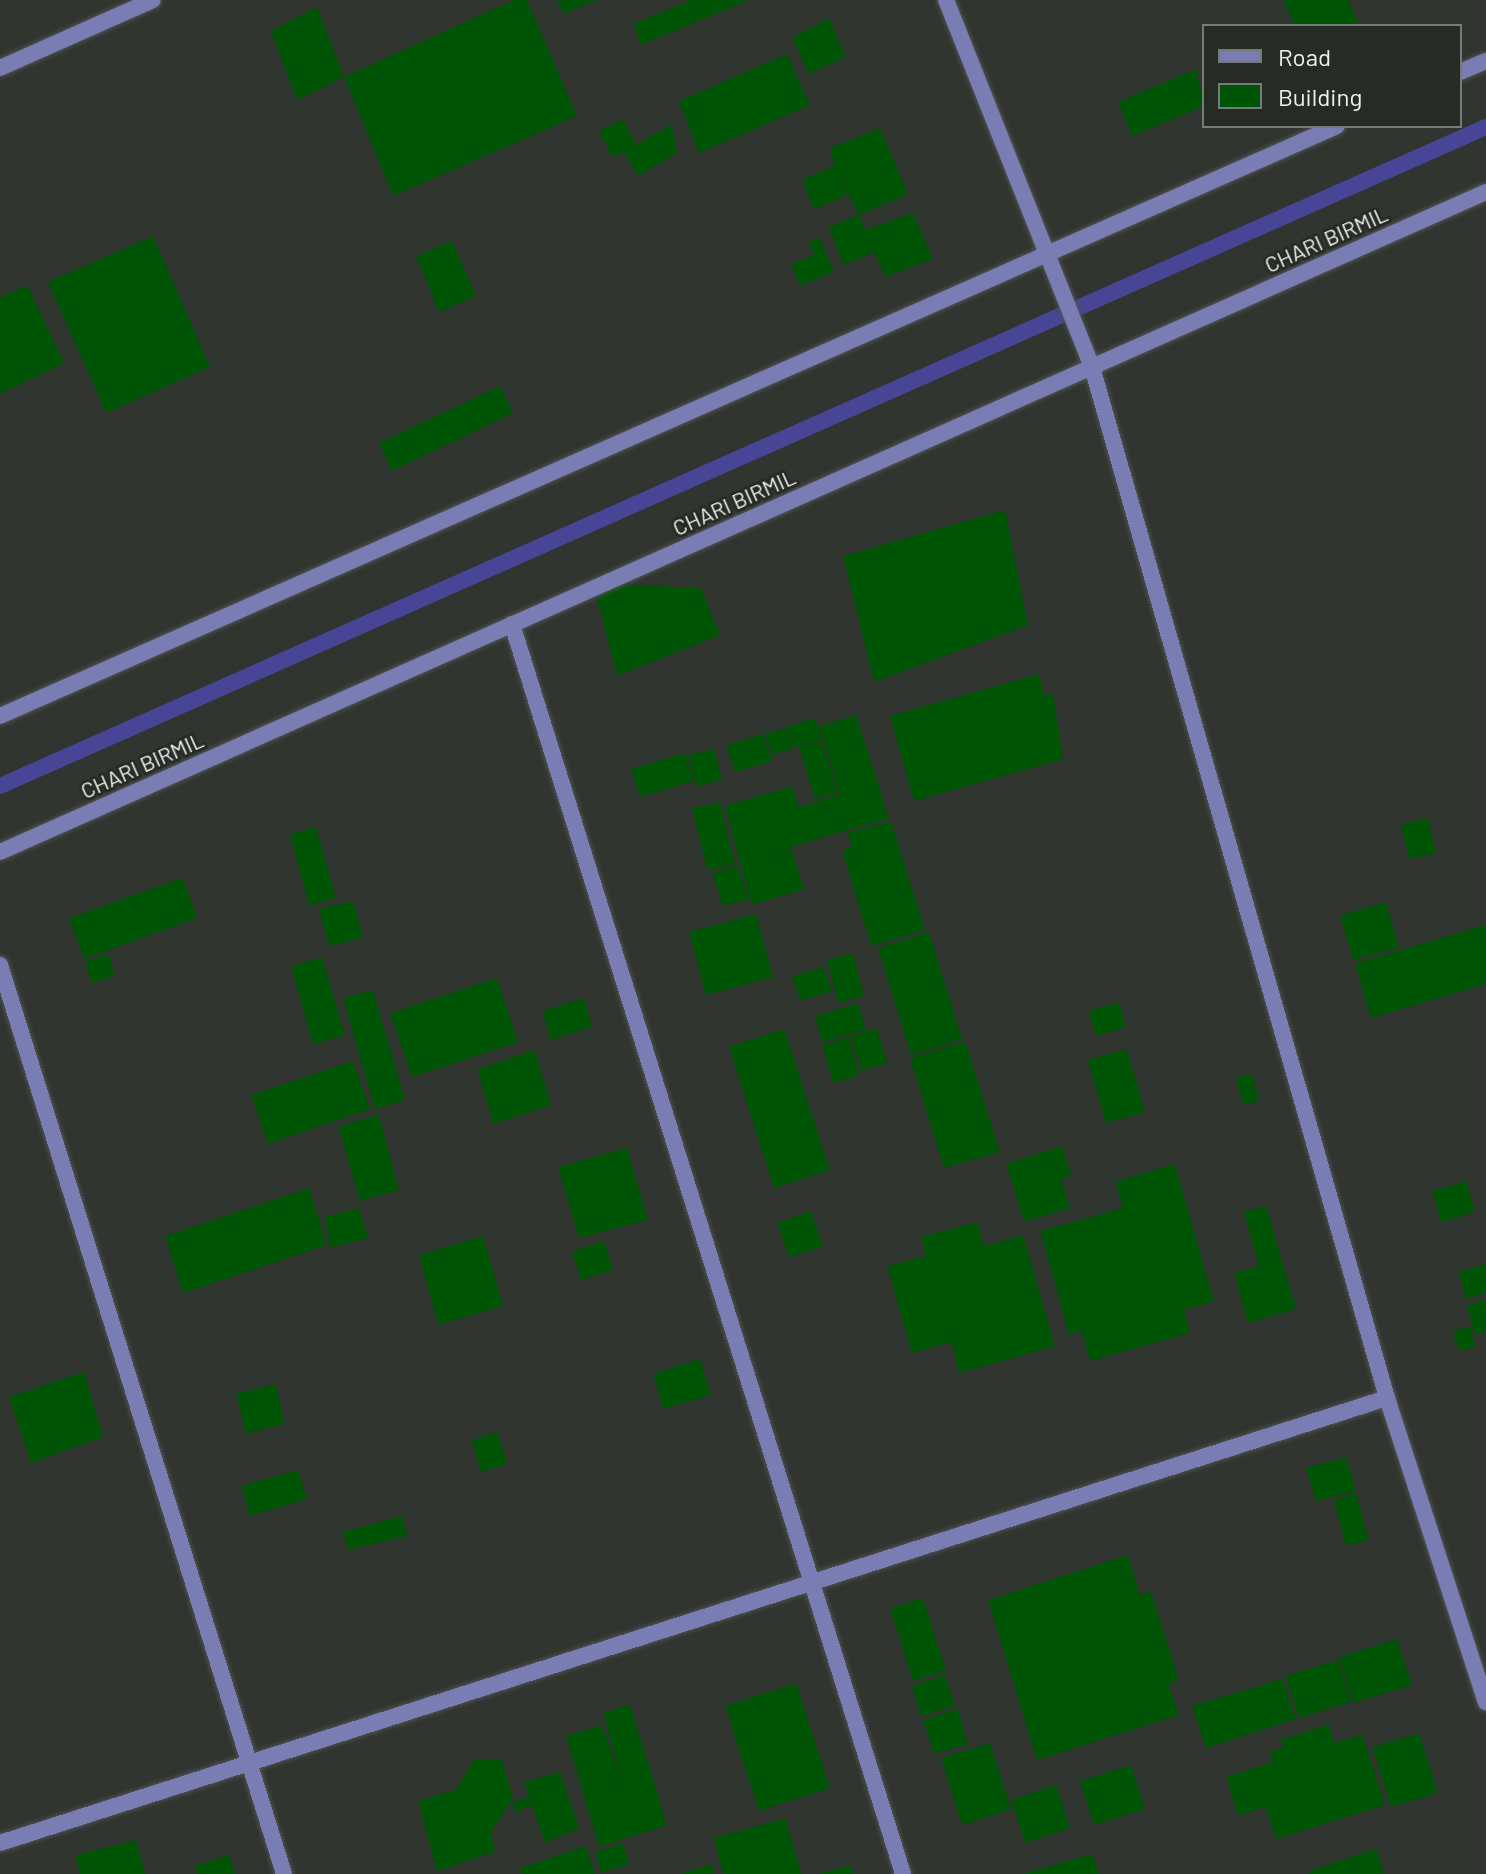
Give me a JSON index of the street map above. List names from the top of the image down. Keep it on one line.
{"streets":{"street":["CHARI BIRMIL"]},"legend":["Road","Building"]}
